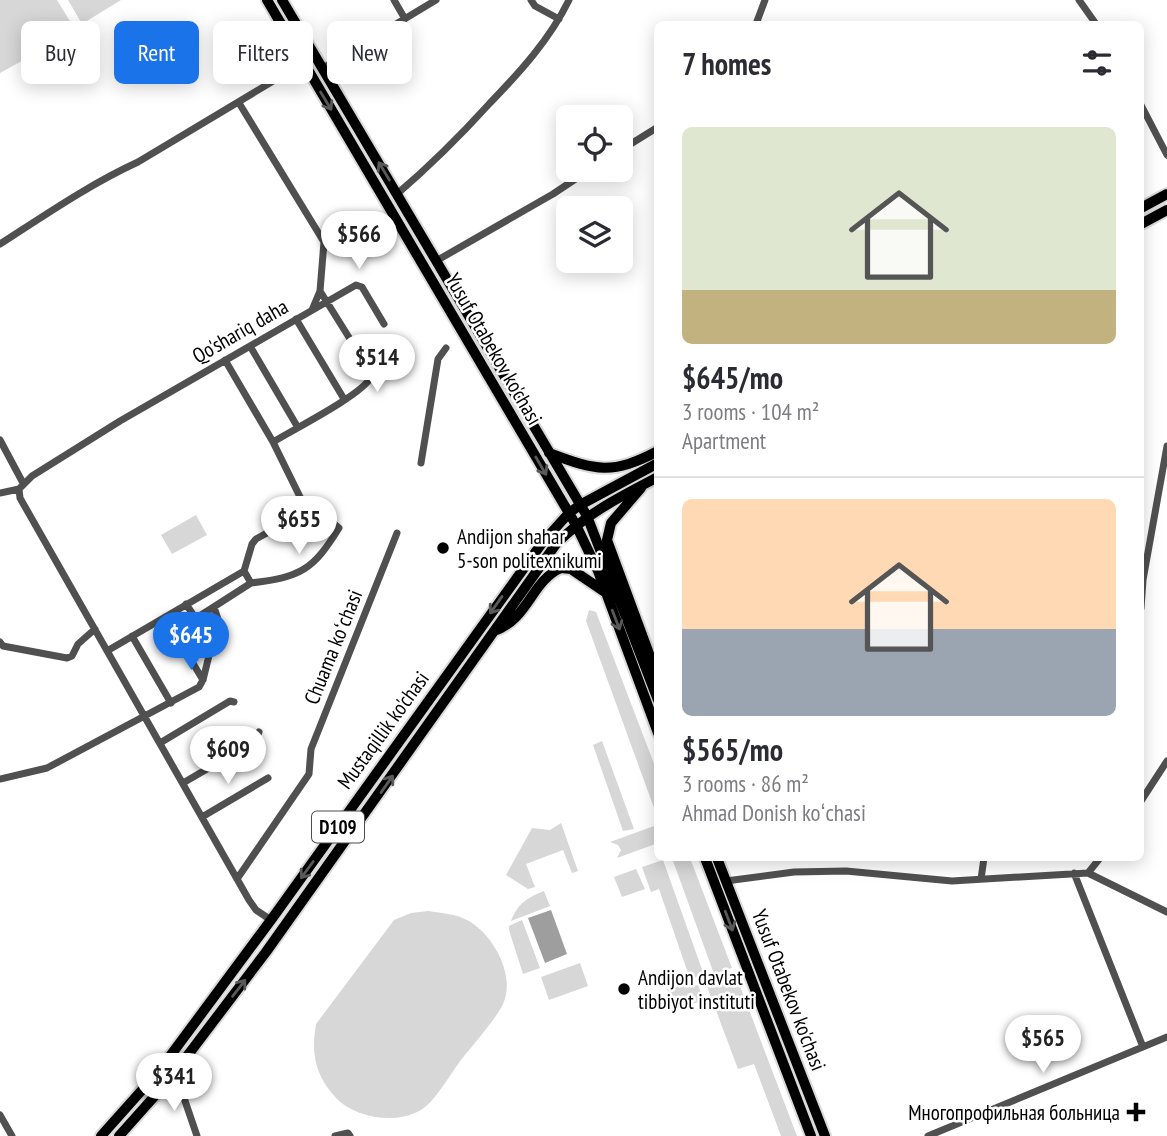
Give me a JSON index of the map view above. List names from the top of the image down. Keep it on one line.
{"streets":{"main road":["Yusuf Otabekov ko'chasi","Mustaqillik ko'chasi","D109"],"street":["Qo'shariq daha","Chuama koʻchasi"]},"crossings":[["Yusuf Otabekov ko'chasi","Mustaqillik ko'chasi"],["Yusuf Otabekov ko'chasi","D109"],["Mustaqillik ko'chasi","D109"]],"places":{"other":["Andijon shahar 5-son politexnikumi","Andijon davlat tibbiyot instituti"],"health":["Многопрофильная больница"]},"page":{"chip":["Buy","Rent","Filters","New"],"heading":"7 homes","list":[{"name":"$645/mo","note":"3 rooms · 104 m² · Apartment"},{"name":"$565/mo","note":"3 rooms · 86 m² · Ahmad Donish koʻchasi"}],"price":["$566","$514","$655","$645","$609","$565","$341"]}}
